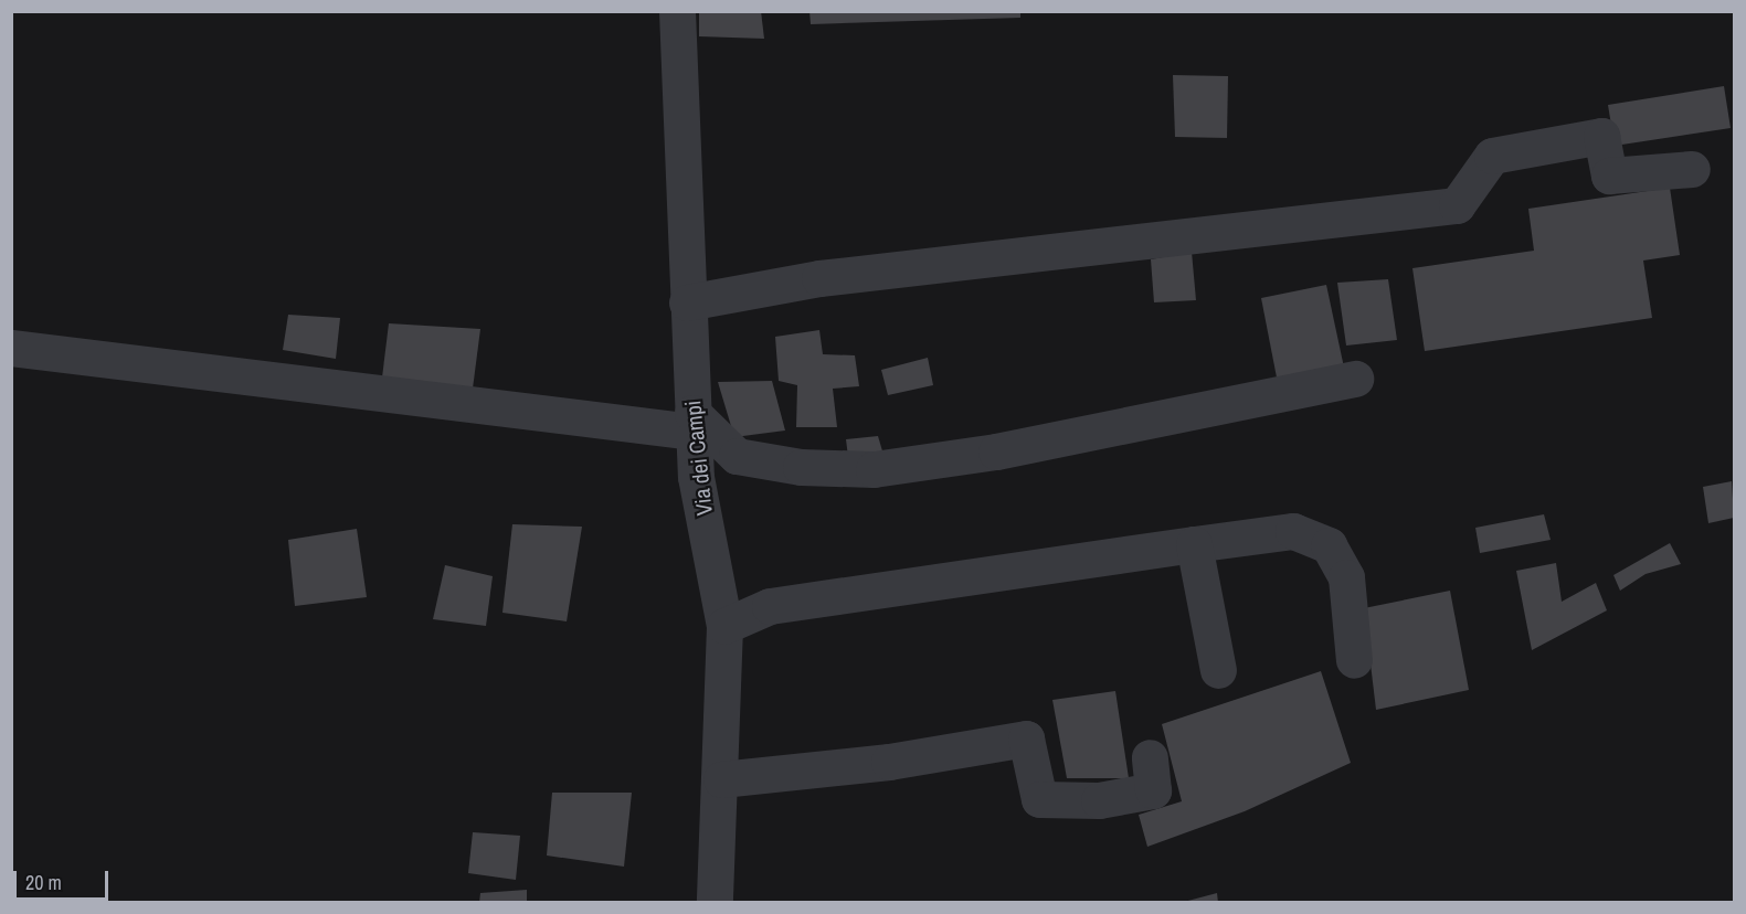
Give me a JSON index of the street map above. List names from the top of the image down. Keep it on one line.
{"streets":{"street":["Via dei Campi"]},"scale_bar":"20 m"}
